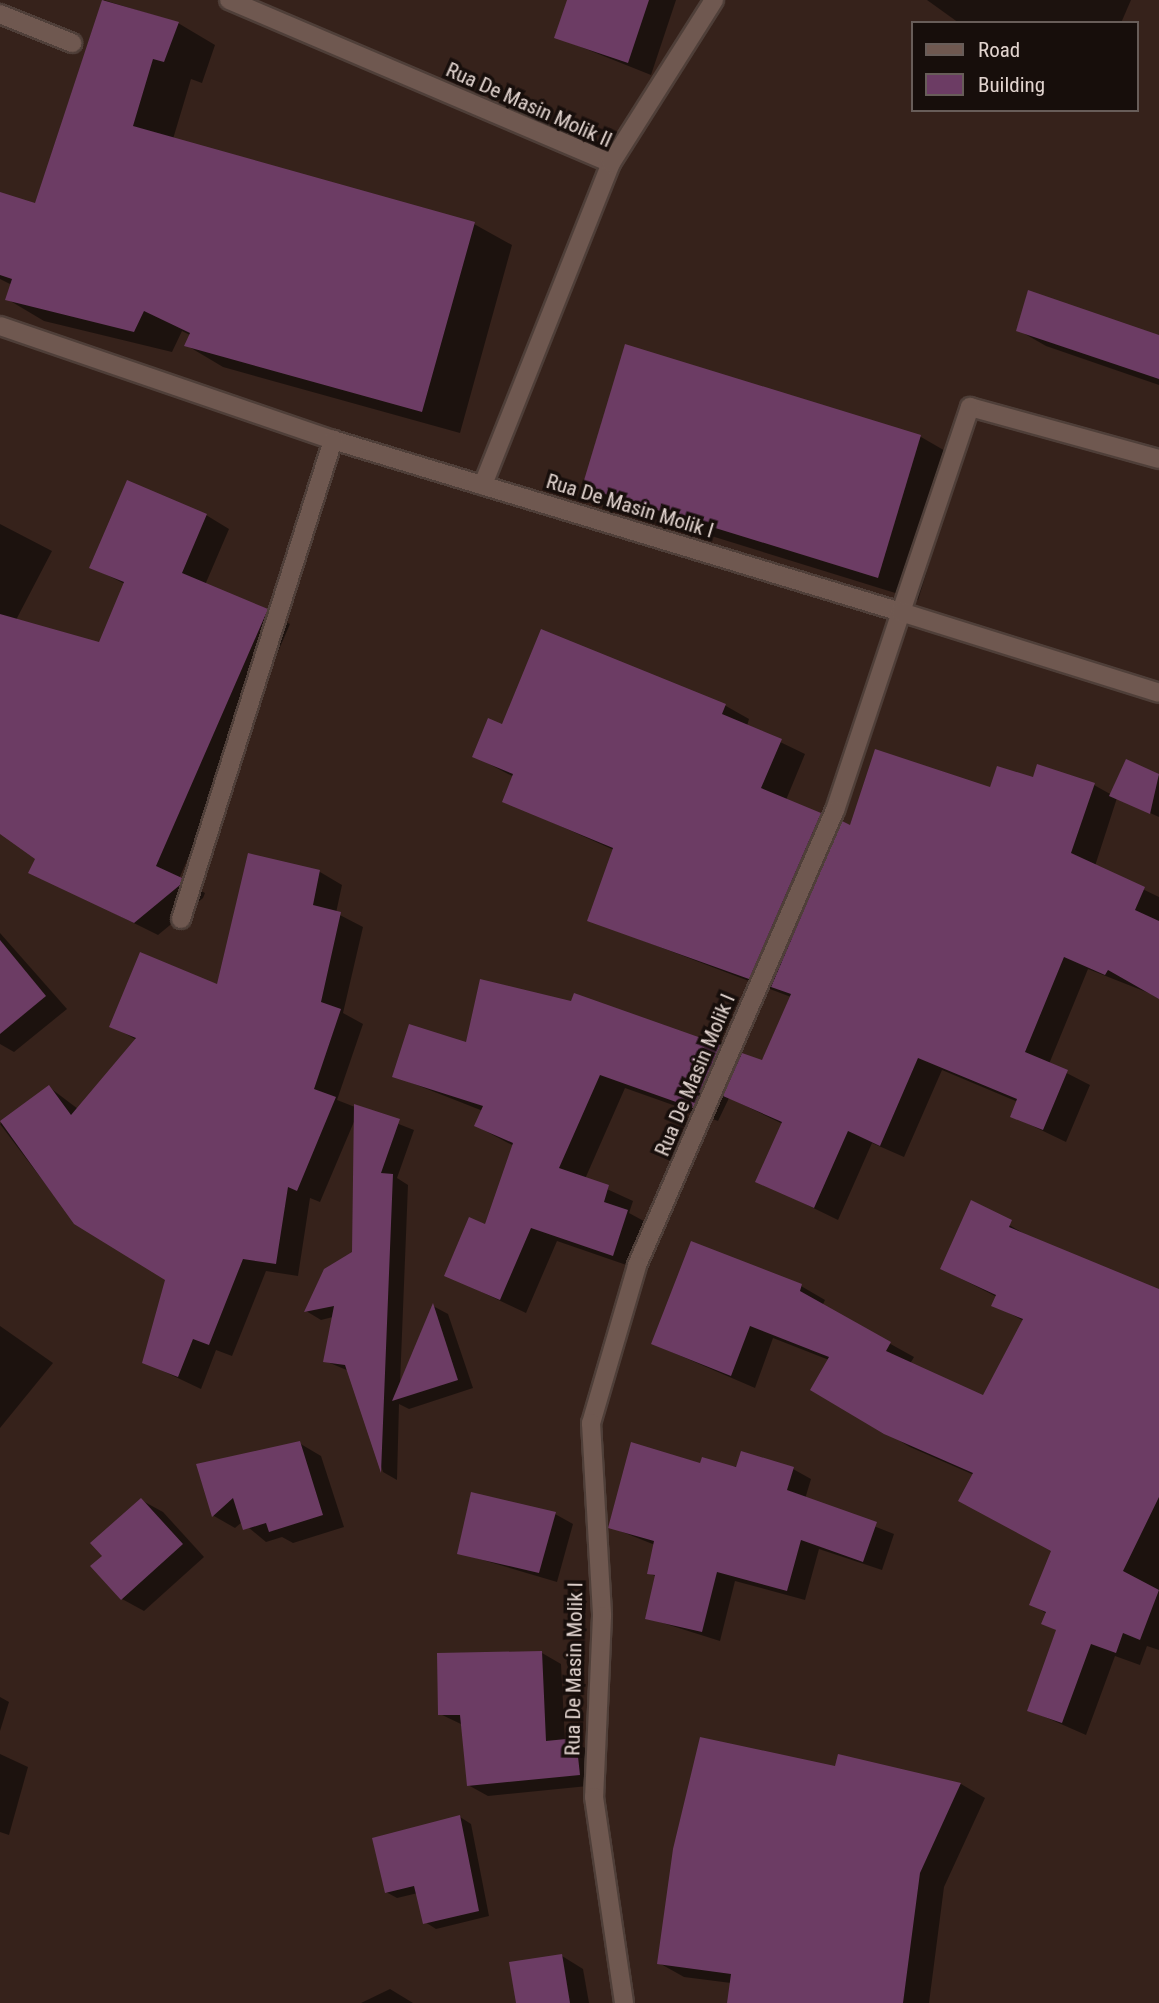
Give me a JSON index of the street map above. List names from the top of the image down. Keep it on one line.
{"streets":{"street":["Rua De Masin Molik II","Rua De Masin Molik I"]},"crossings":[["Rua De Masin Molik II","Rua De Masin Molik I"]],"legend":["Road","Building"]}
